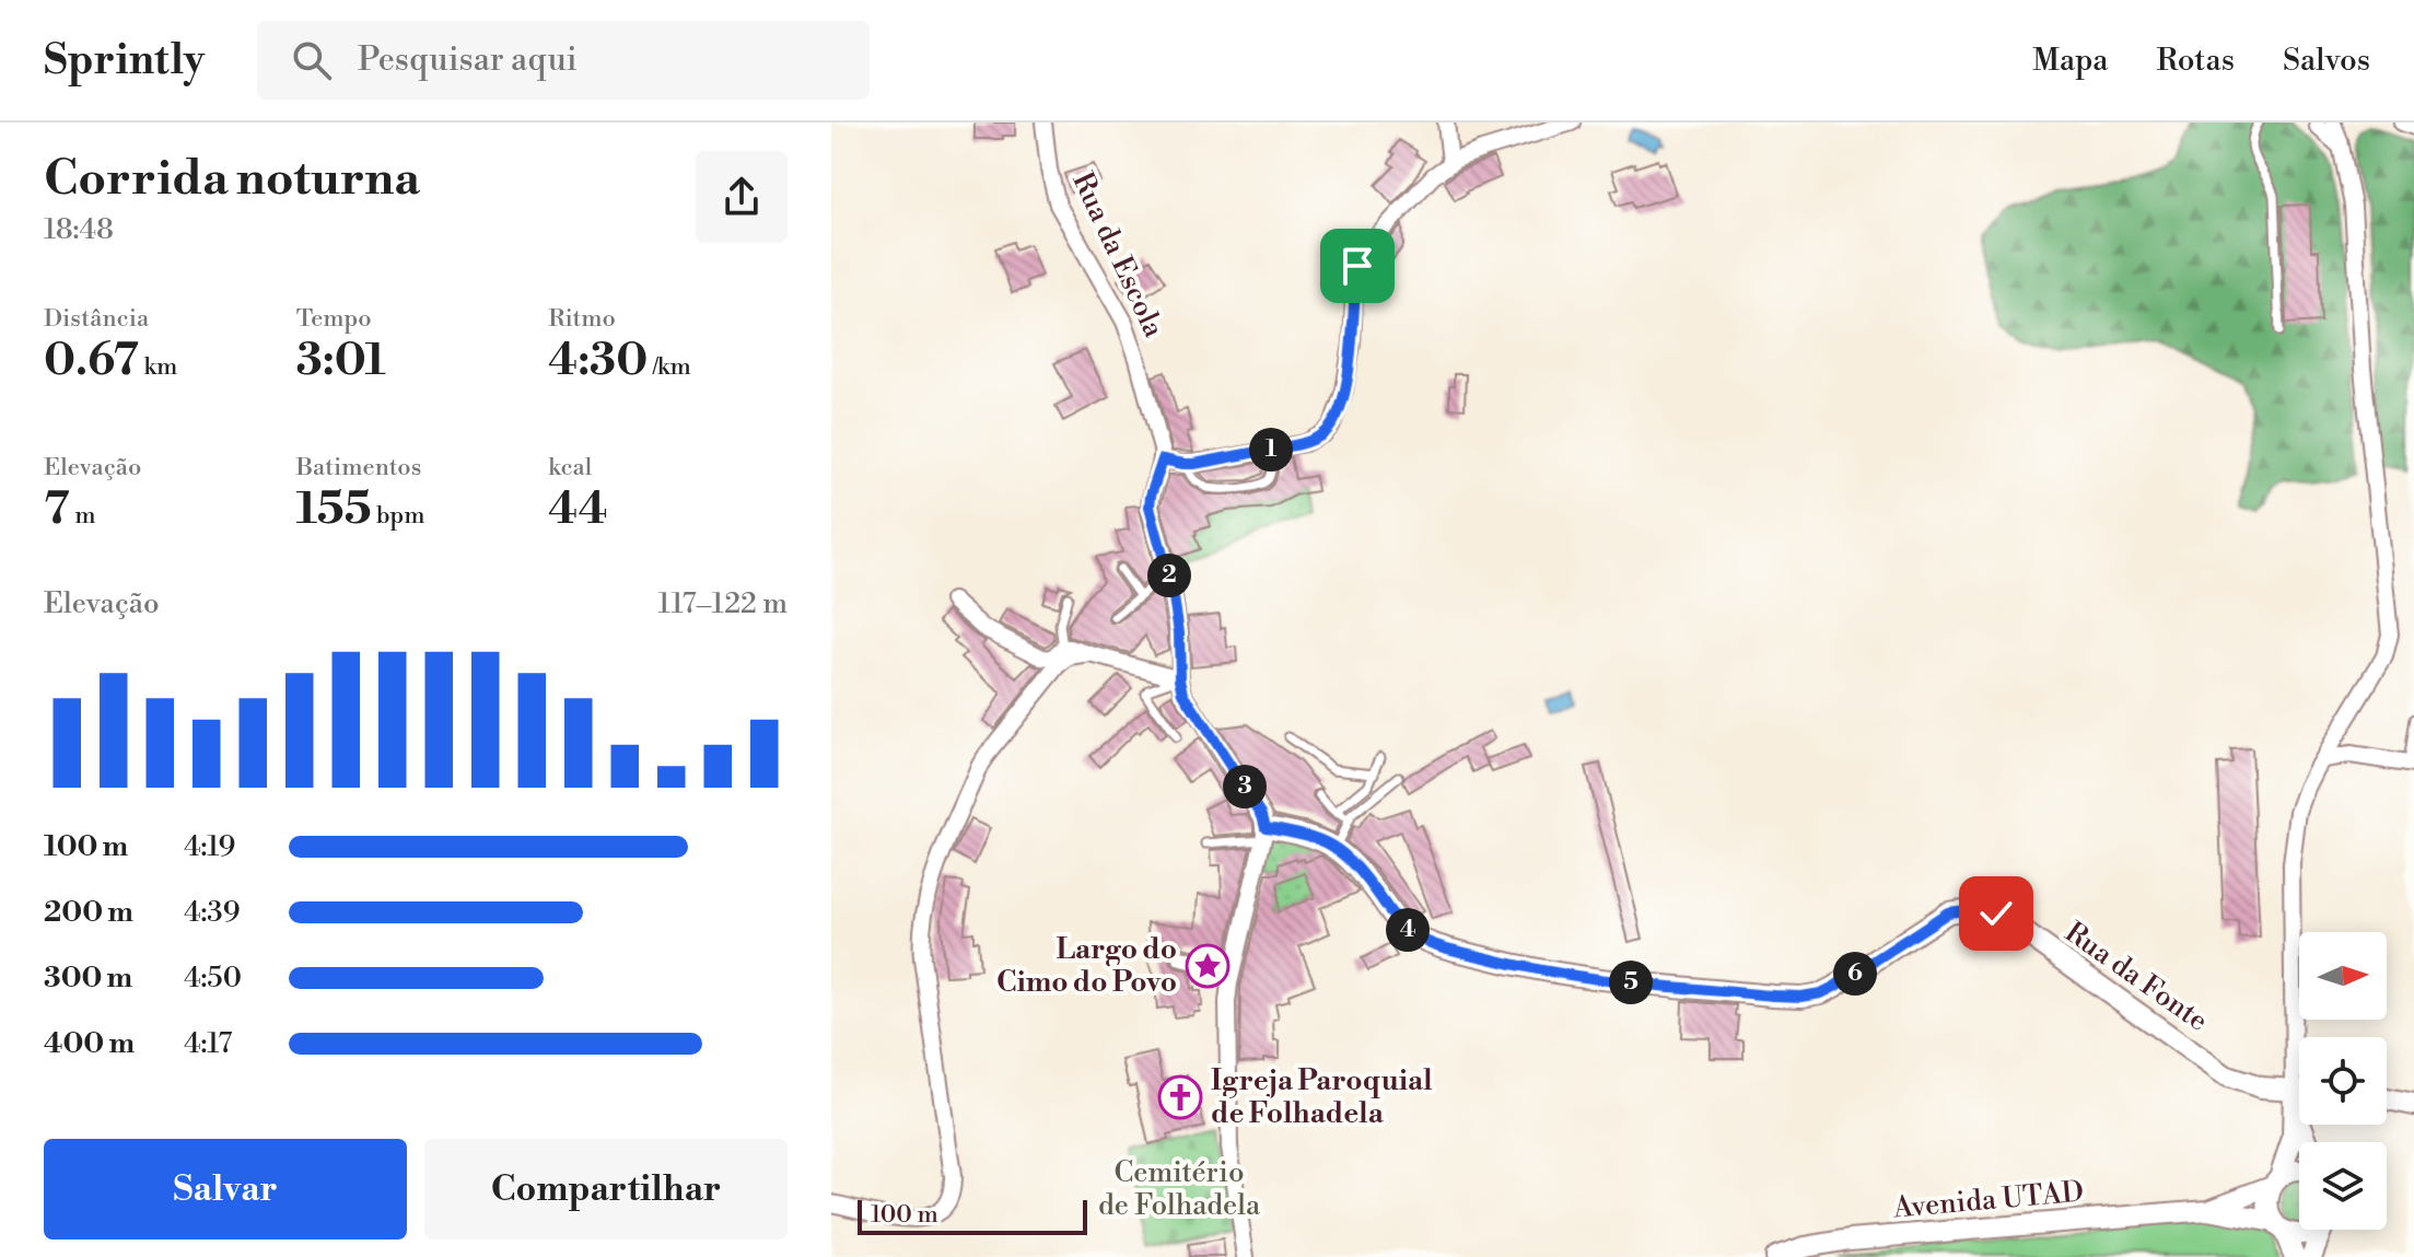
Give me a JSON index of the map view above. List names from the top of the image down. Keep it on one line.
{"streets":{"street":["Rua da Escola","Rua da Fonte","Avenida UTAD"]},"parks":["Cemitério de Folhadela"],"places":{"place":["Largo do Cimo do Povo"],"church":["Igreja Paroquial de Folhadela"]},"scale_bar":"100 m","north":"right","page":{"header":"Sprintly","search":"Pesquisar aqui","nav":["Mapa","Rotas","Salvos"],"heading":["Corrida noturna","18:48"],"stats":[["Distância","0.67 km"],["Tempo","3:01"],["Ritmo","4:30 /km"],["Elevação","7 m"],["Batimentos","155 bpm"],["kcal","44"]],"pins":["1","2","3","4","6","5"],"chart":["Elevação","117–122 m"],"list":[{"name":"100 m","note":"4:19"},{"name":"200 m","note":"4:39"},{"name":"300 m","note":"4:50"},{"name":"400 m","note":"4:17"}],"buttons":["Salvar","Compartilhar"],"scale":"100 m"}}
